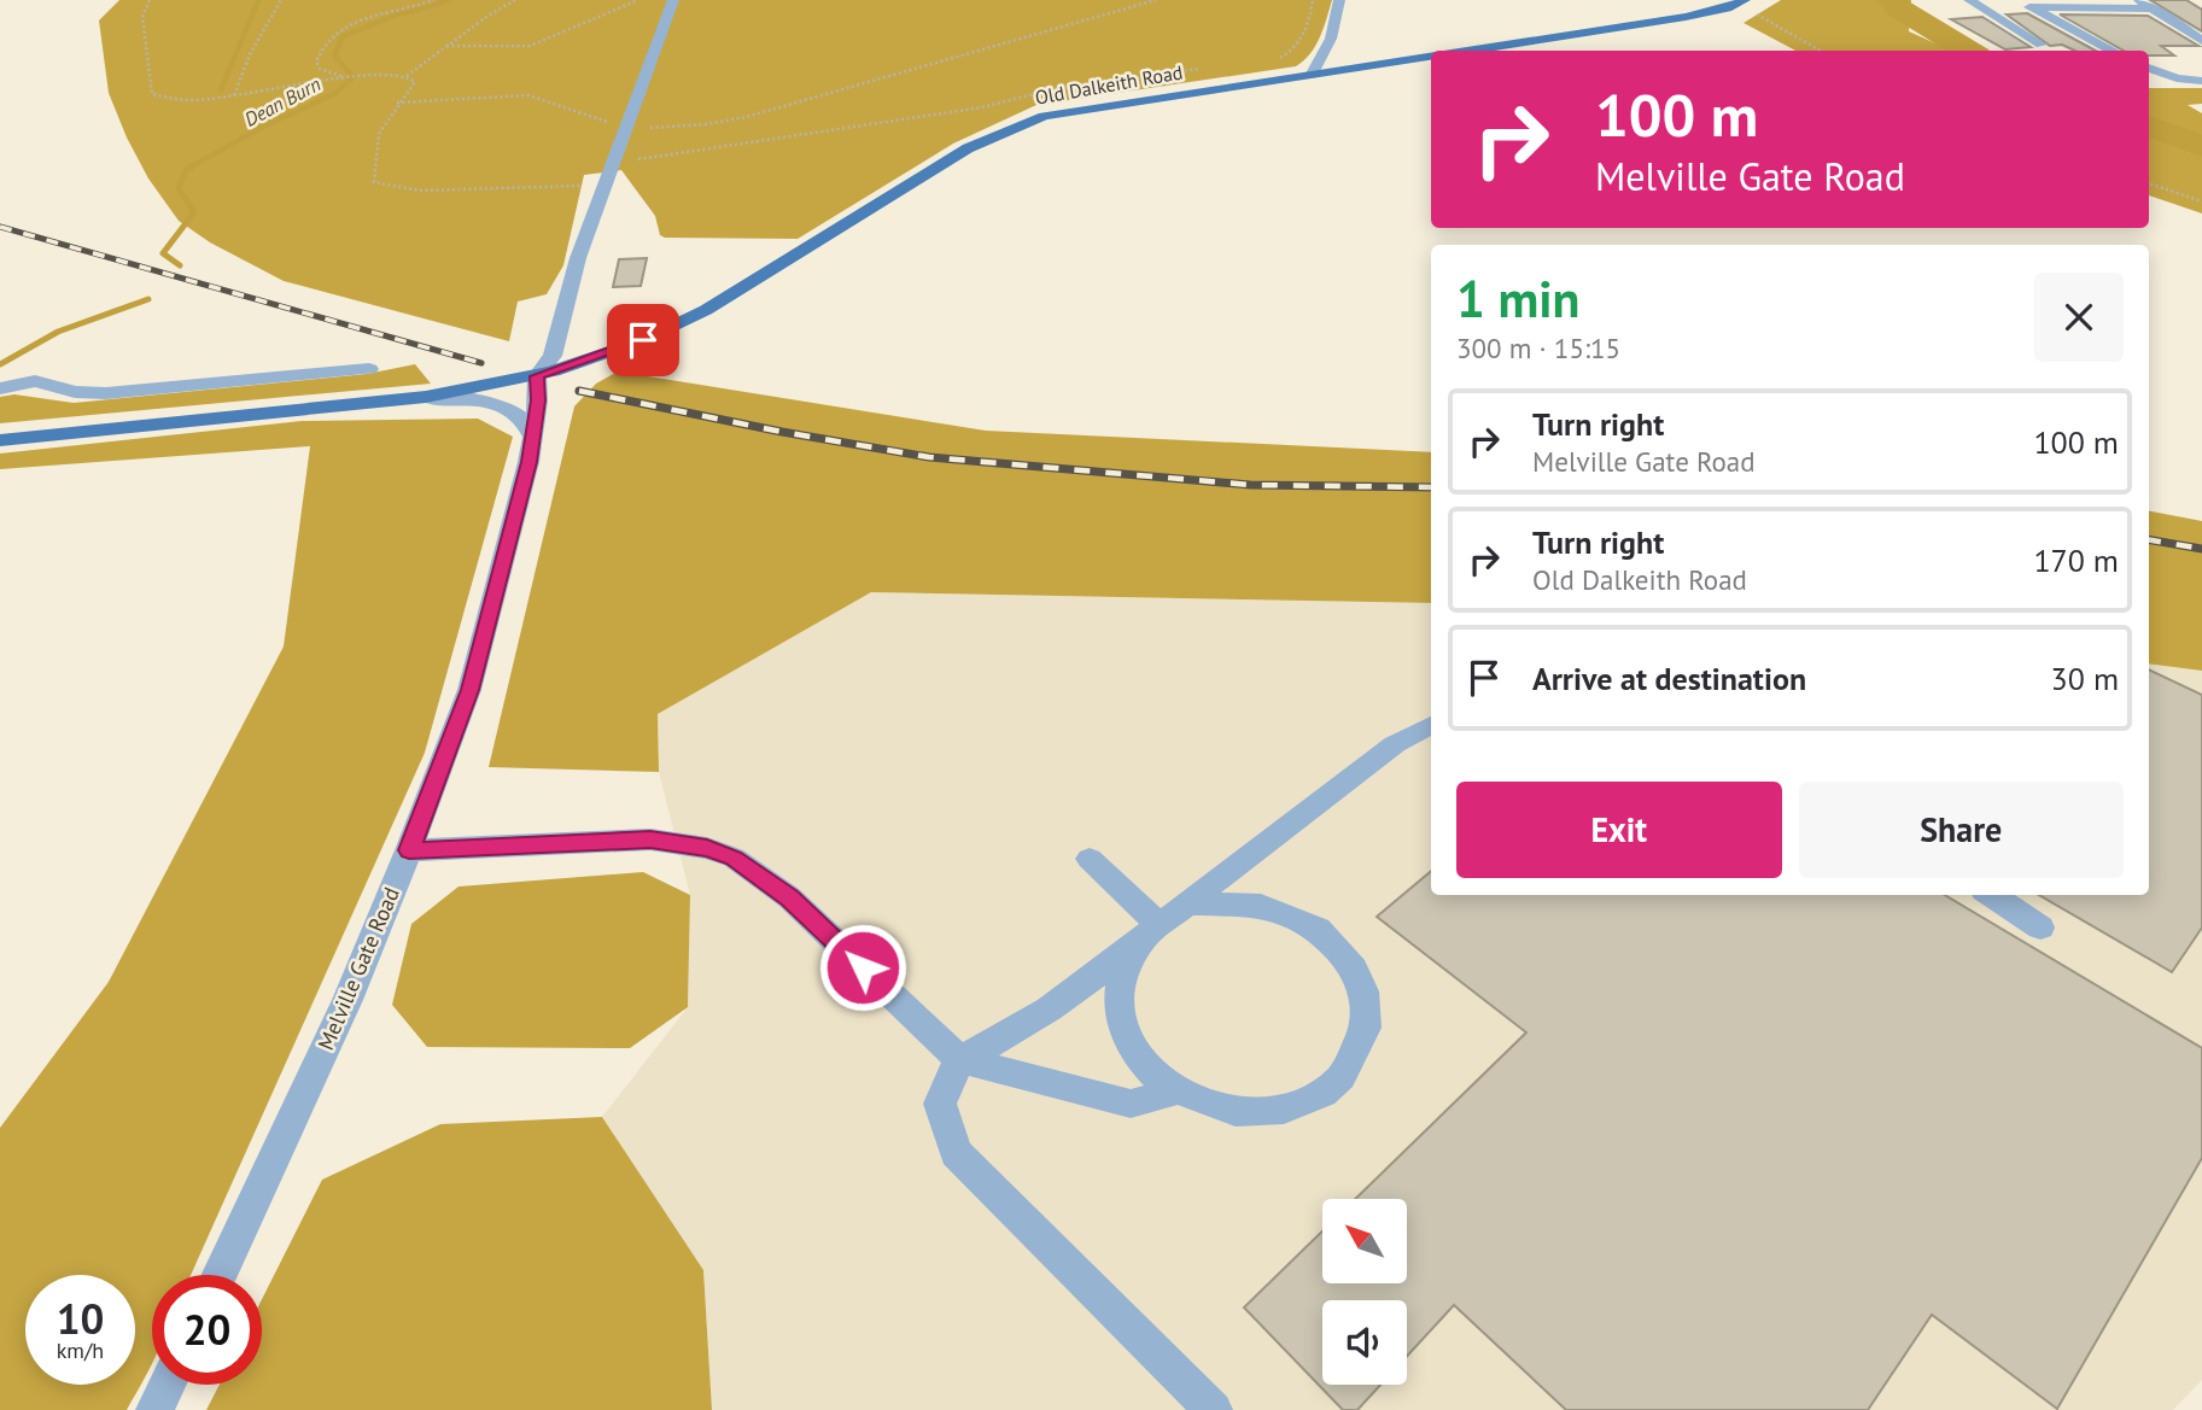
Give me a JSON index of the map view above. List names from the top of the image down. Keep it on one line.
{"streets":{"main road":["Old Dalkeith Road"],"street":["Melville Gate Road"]},"crossings":[["Old Dalkeith Road","Melville Gate Road"]],"water":["Dean Burn"],"north":"top left","page":{"turn":["100 m","Melville Gate Road"],"heading":["1 min","300 m · 15:15"],"list":[{"name":"Turn right","note":"Melville Gate Road","value":"100 m"},{"name":"Turn right","note":"Old Dalkeith Road","value":"170 m"},{"name":"Arrive at destination","value":"30 m"}],"buttons":["Exit","Share"],"speed":"10 km/h","limit":"20"}}
